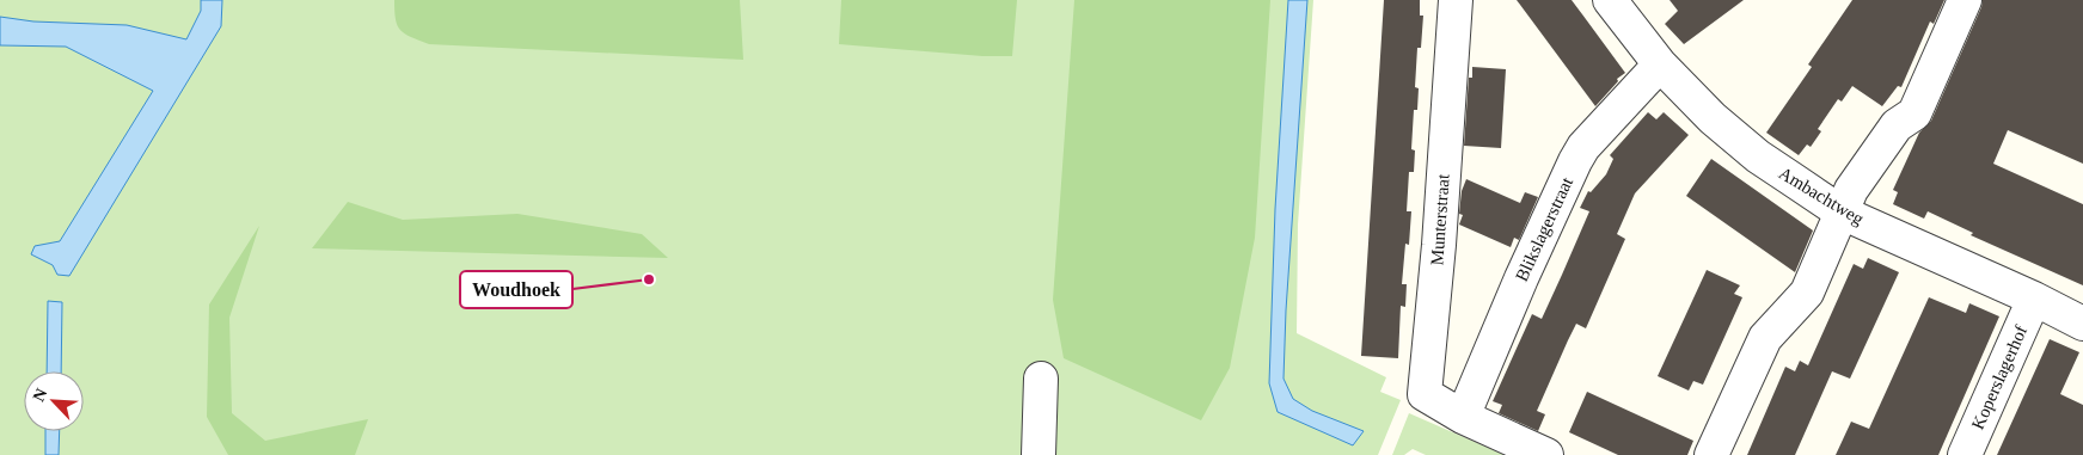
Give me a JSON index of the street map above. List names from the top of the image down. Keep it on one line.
{"streets":{"street":["Ambachtweg","Munterstraat","Blikslagerstraat","Koperslagerhof"]},"crossings":[["Ambachtweg","Blikslagerstraat"],["Ambachtweg","Koperslagerhof"],["Munterstraat","Blikslagerstraat"]],"places":["Woudhoek"],"north":"top left"}
